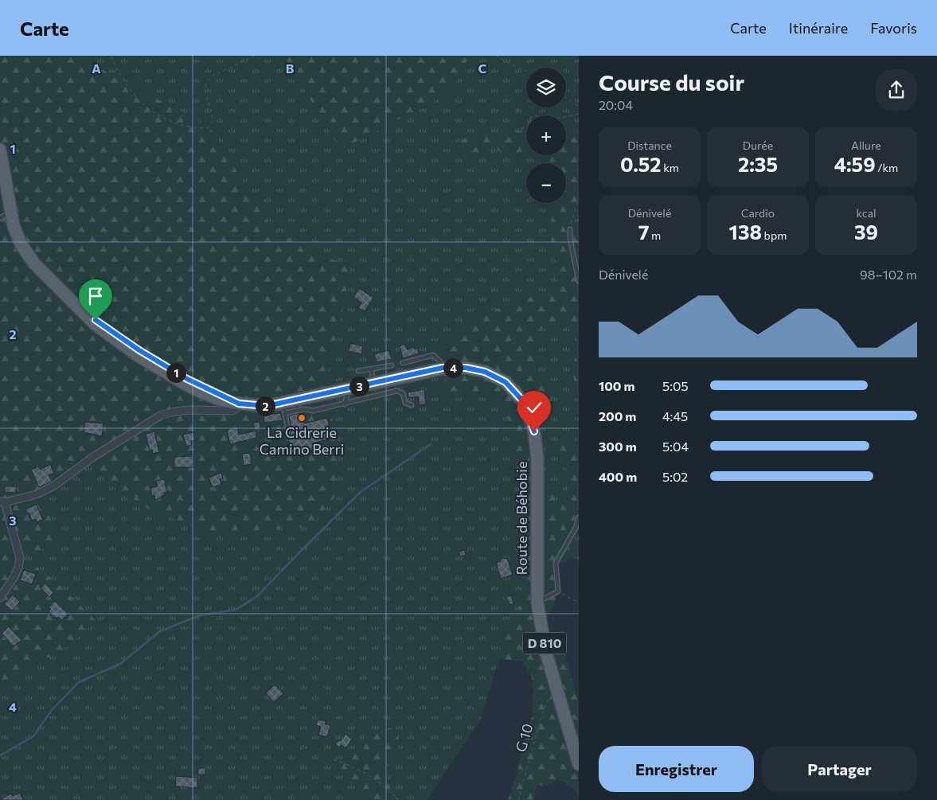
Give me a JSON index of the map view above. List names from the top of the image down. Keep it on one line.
{"streets":{"main road":["Route de Béhobie","D 810"],"path":["G 10"]},"crossings":[["Route de Béhobie","G 10"]],"places":["La Cidrerie Camino Berri"],"page":{"header":"Carte","nav":["Carte","Itinéraire","Favoris"],"heading":["Course du soir","20:04"],"map_buttons":["+","−"],"stats":[["Distance","0.52 km"],["Durée","2:35"],["Allure","4:59 /km"],["Dénivelé","7 m"],["Cardio","138 bpm"],["kcal","39"]],"chart":["Dénivelé","98–102 m"],"pins":["4","1","3","2"],"list":[{"name":"100 m","note":"5:05"},{"name":"200 m","note":"4:45"},{"name":"300 m","note":"5:04"},{"name":"400 m","note":"5:02"}],"buttons":["Enregistrer","Partager"]},"grid":{"columns":["A","B","C"],"rows":["1","2","3","4"]}}
